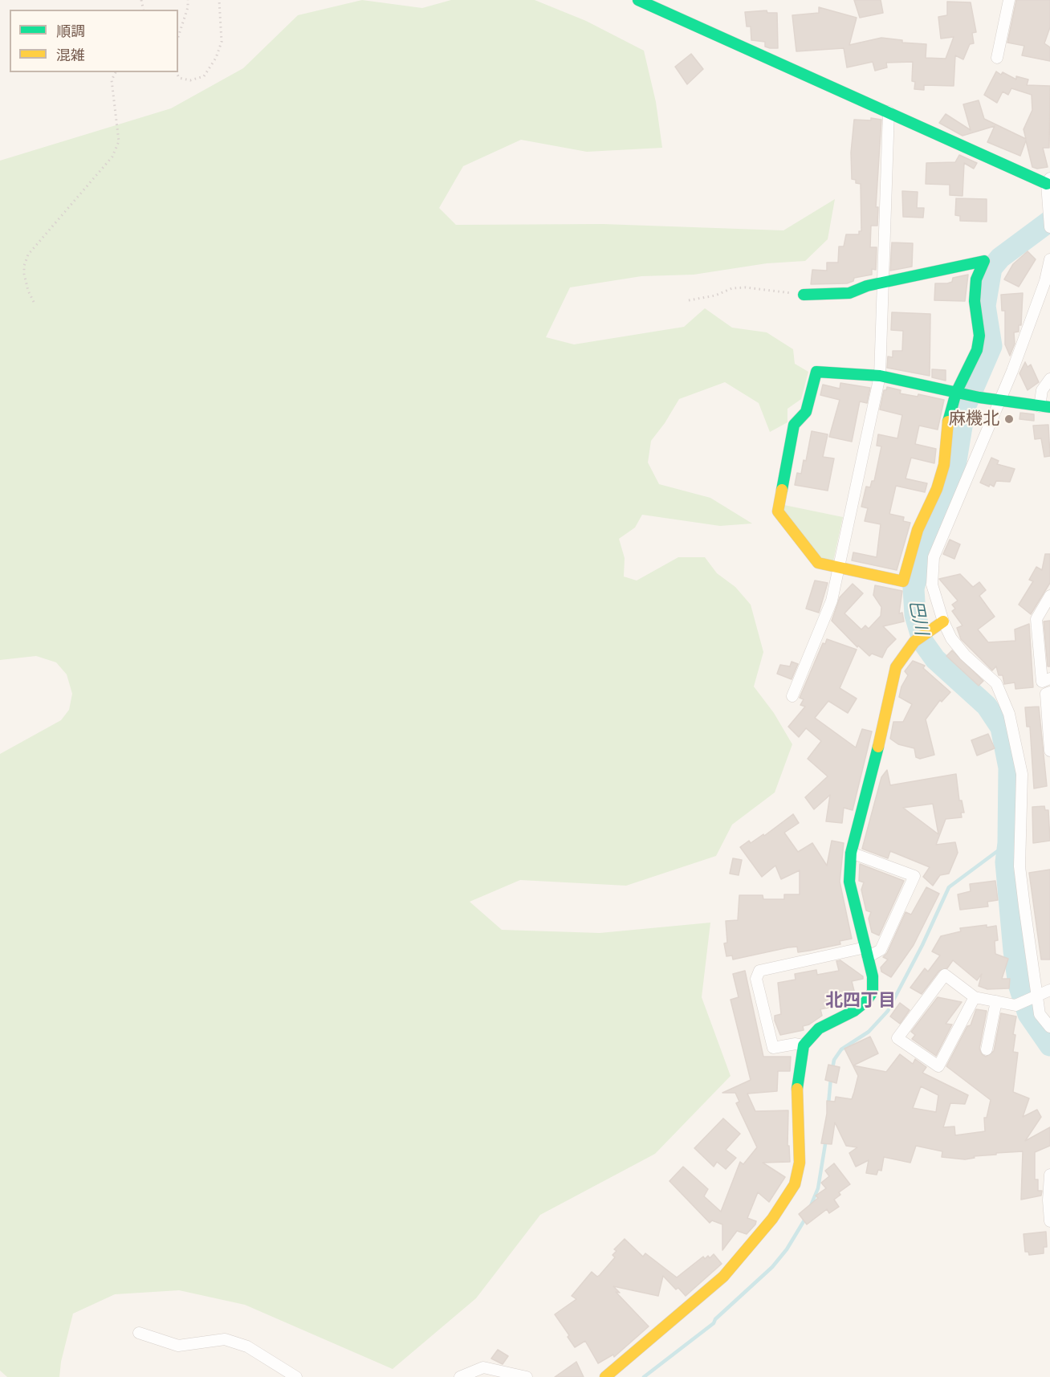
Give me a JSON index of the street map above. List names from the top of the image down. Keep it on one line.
{"districts":["北四丁目"],"water":["巴川"],"places":["麻機北"],"legend":["順調","混雑"]}
